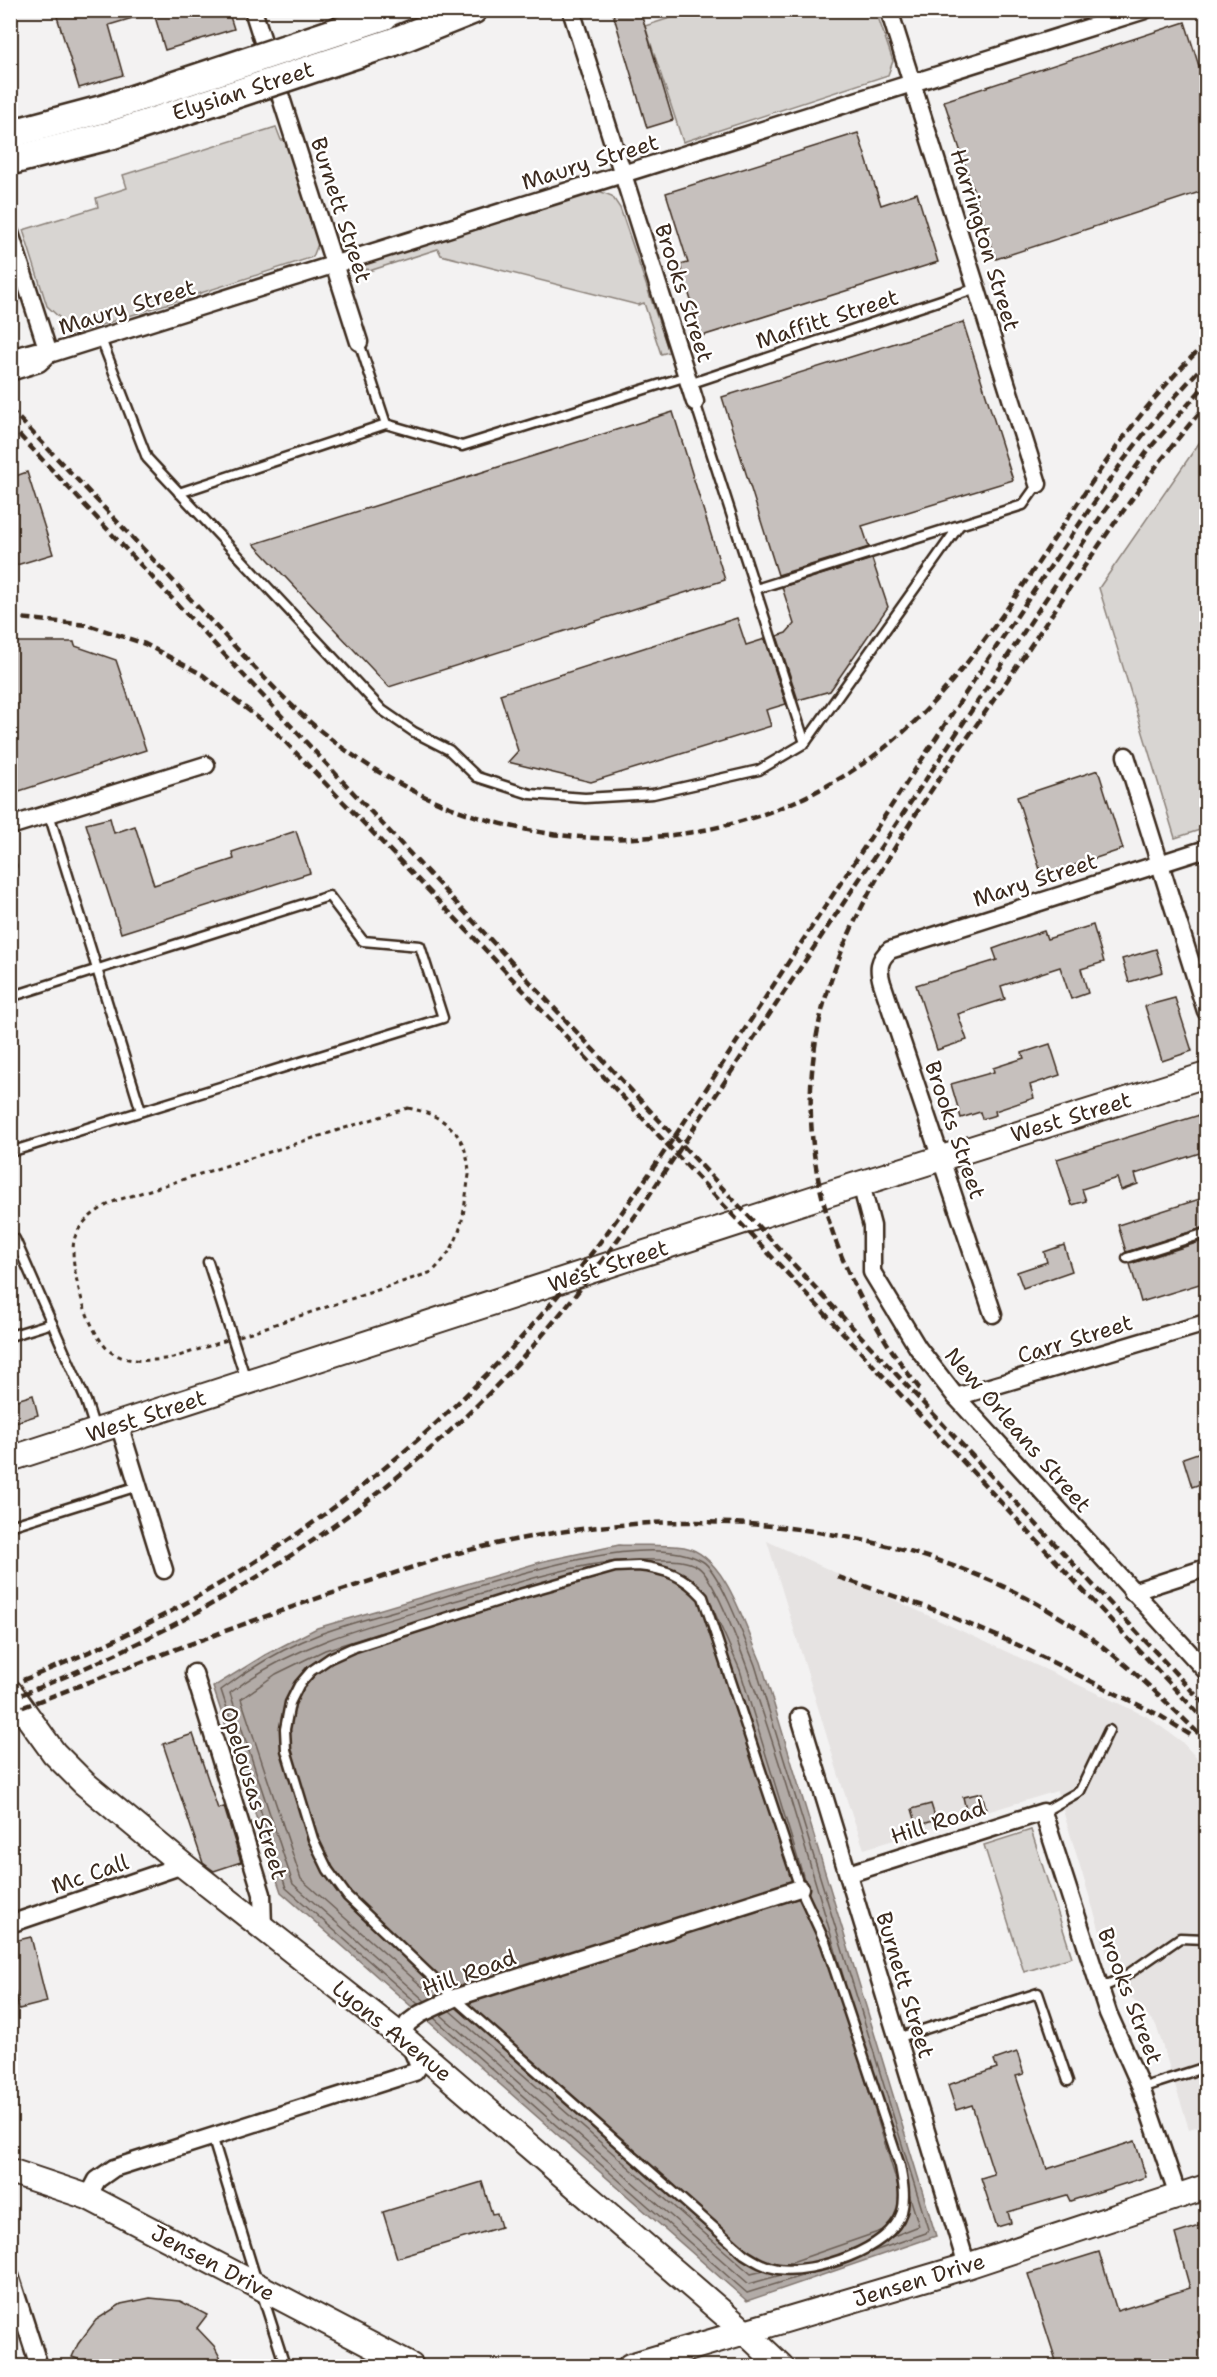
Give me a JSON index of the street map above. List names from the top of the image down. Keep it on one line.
{"streets":{"main road":["Elysian Street"],"street":["Maury Street","Burnett Street","Harrington Street","Brooks Street","Mary Street","West Street","Carr Street","New Orleans Street","Opelousas Street","Hill Road","Mc Call","Lyons Avenue","Jensen Drive"],"lane":["Maffitt Street"]},"crossings":[["Maury Street","Burnett Street"],["Maury Street","Harrington Street"],["Maury Street","Brooks Street"],["Burnett Street","Maffitt Street"],["Burnett Street","Hill Road"],["Burnett Street","Jensen Drive"],["Harrington Street","Maffitt Street"],["Brooks Street","Maffitt Street"],["Brooks Street","Mary Street"],["Brooks Street","West Street"],["Brooks Street","Hill Road"],["Brooks Street","Jensen Drive"],["West Street","New Orleans Street"],["Carr Street","New Orleans Street"],["Opelousas Street","Lyons Avenue"],["Hill Road","Lyons Avenue"],["Mc Call","Lyons Avenue"],["Lyons Avenue","Jensen Drive"]]}
